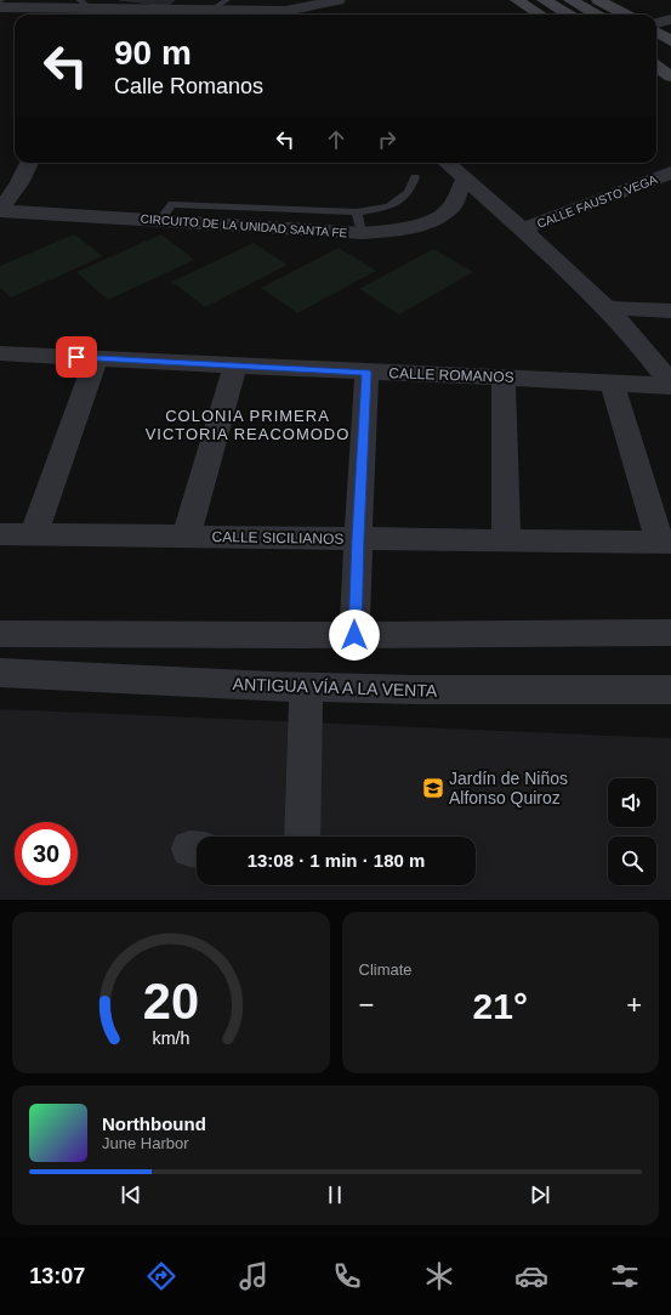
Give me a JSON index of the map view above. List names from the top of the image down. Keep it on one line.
{"streets":{"street":["CALLE FAUSTO VEGA","CIRCUITO DE LA UNIDAD SANTA FE","CALLE ROMANOS","CALLE SICILIANOS","ANTIGUA VÍA A LA VENTA"]},"districts":["COLONIA PRIMERA VICTORIA REACOMODO"],"places":{"school or university":["Jardín de Niños Alfonso Quiroz"]},"page":{"turn":["90 m","Calle Romanos"],"limit":"30","trip":"13:08 · 1 min · 180 m","tile":"Climate","heat":["−","21°","+"],"song":["Northbound","June Harbor"],"tabs":"13:07","gauge":["20","km/h"]}}
